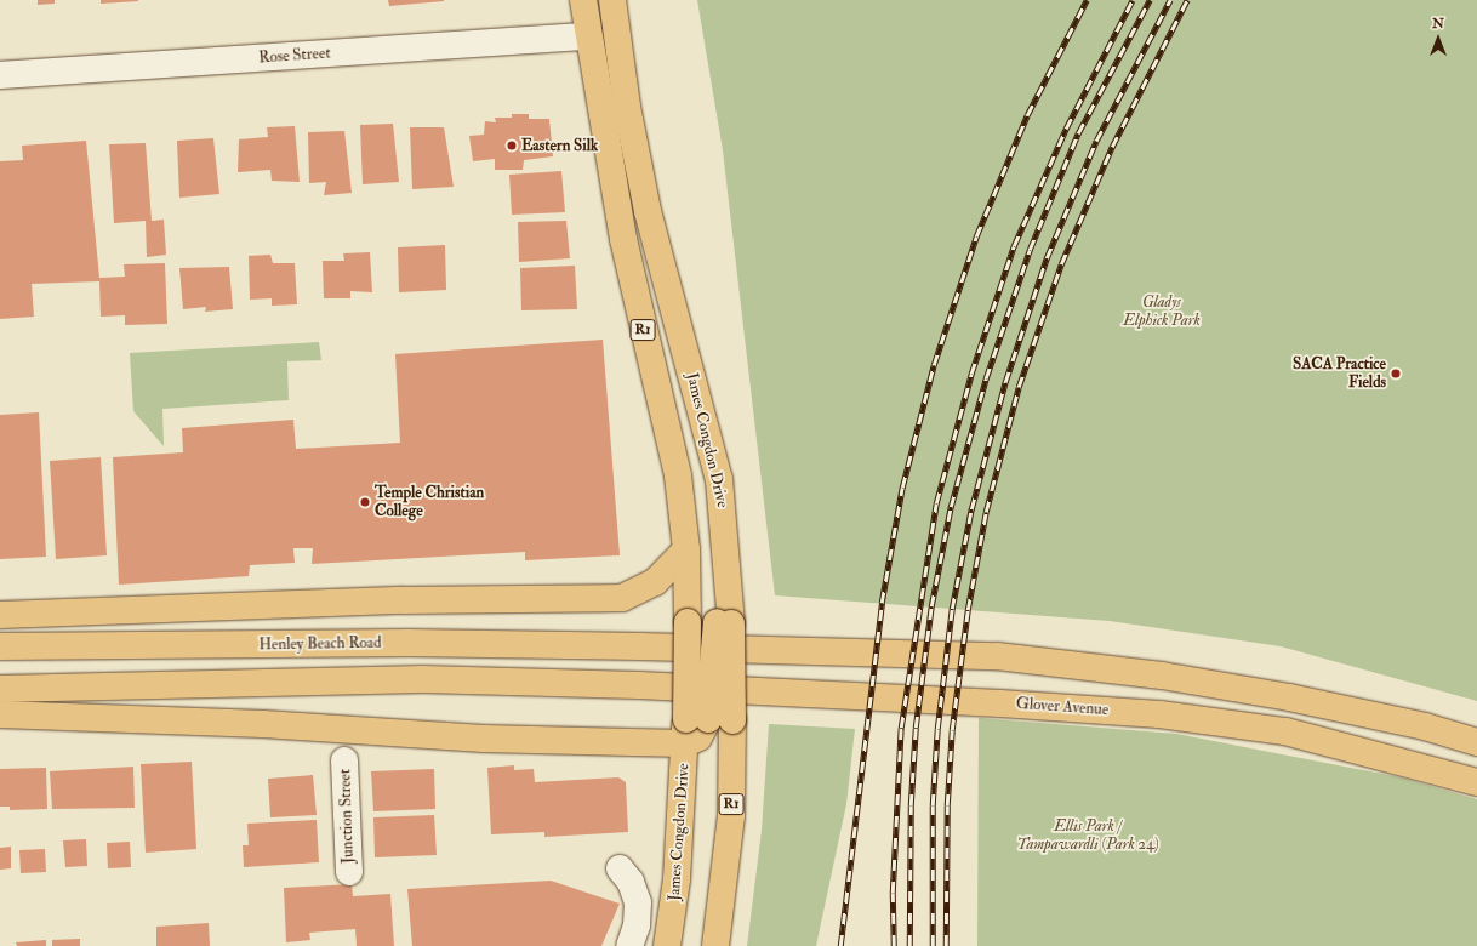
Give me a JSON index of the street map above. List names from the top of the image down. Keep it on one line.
{"streets":{"main road":["R1","James Congdon Drive","Henley Beach Road","Glover Avenue"],"street":["Rose Street","Junction Street"]},"crossings":[["Rose Street","James Congdon Drive"]],"parks":["Gladys Elphick Park","Ellis Park / Tampawardli (Park 24)"],"places":["Eastern Silk","SACA Practice Fields","Temple Christian College"],"north":"top"}
